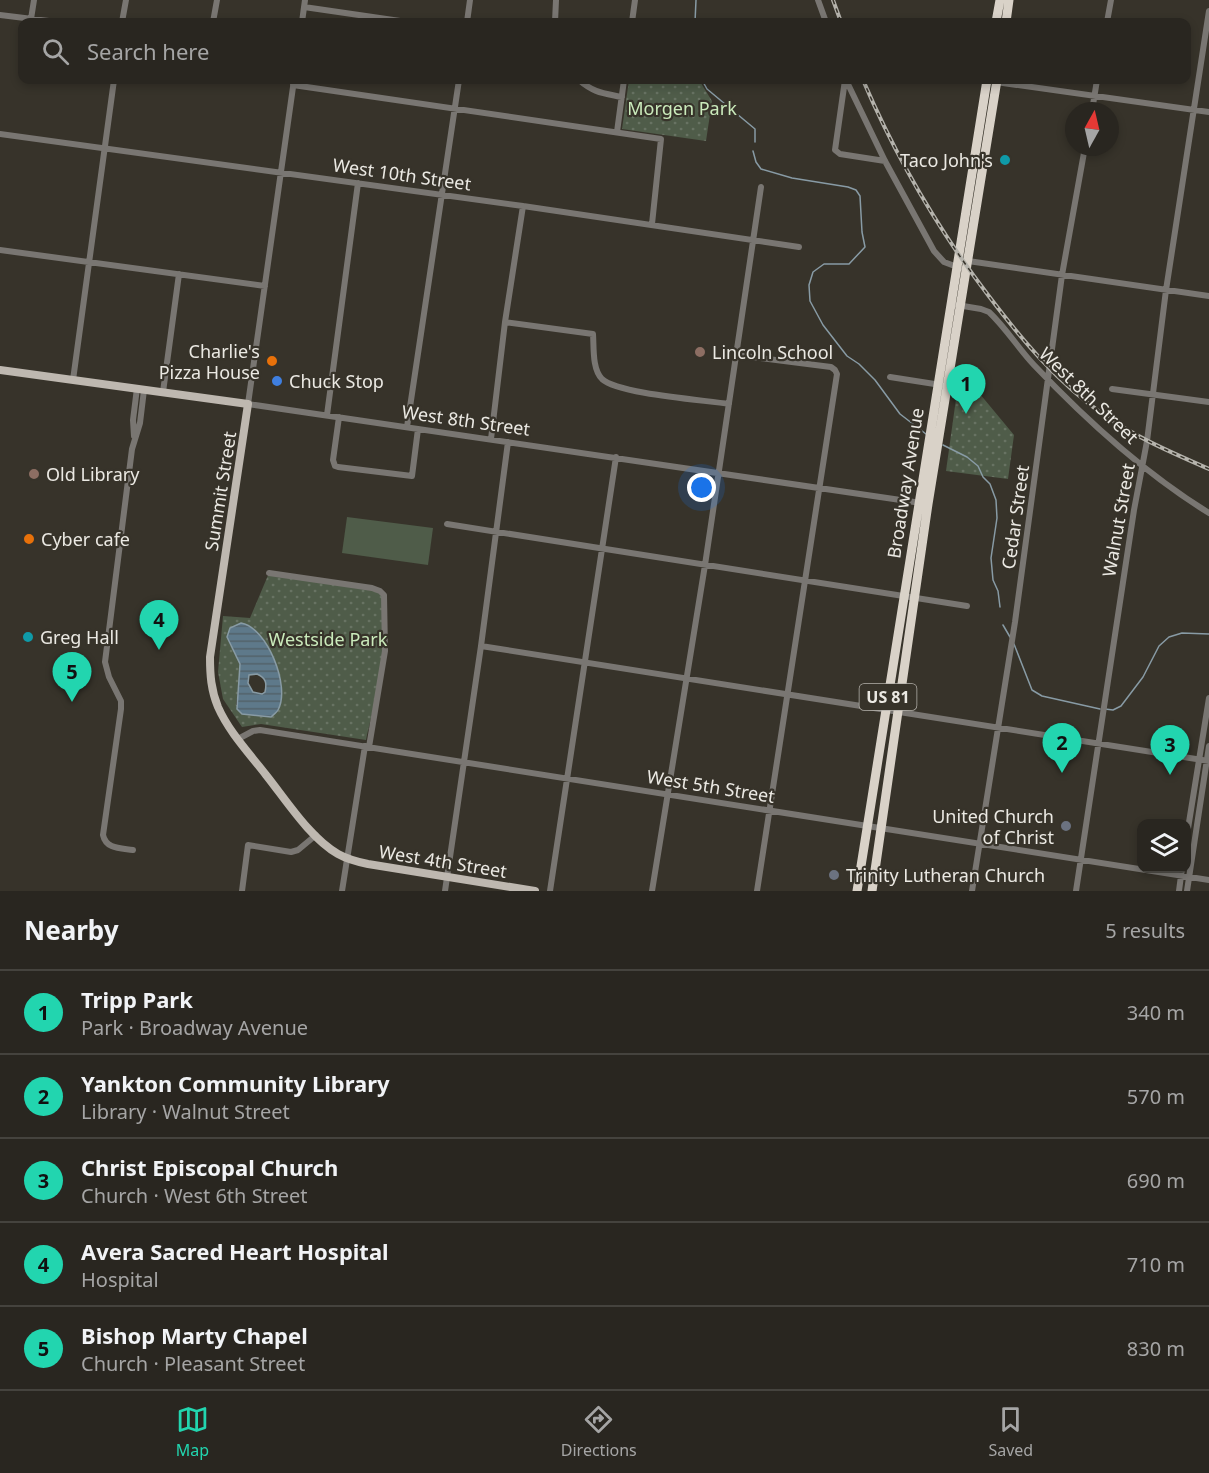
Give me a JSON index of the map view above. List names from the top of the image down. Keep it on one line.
{"streets":{"highway":["Broadway Avenue","US 81"],"main road":["West 8th Street","Summit Street","West 4th Street"],"street":["West 10th Street","Cedar Street","Walnut Street","West 5th Street"]},"crossings":[["West 10th Street","Summit Street"],["West 8th Street","Broadway Avenue"],["West 8th Street","Summit Street"],["West 8th Street","Cedar Street"],["West 8th Street","Walnut Street"],["Broadway Avenue","West 5th Street"],["Summit Street","West 5th Street"],["Summit Street","West 4th Street"],["Cedar Street","West 5th Street"],["Walnut Street","West 5th Street"]],"parks":["Morgen Park","Westside Park"],"places":["Taco John's","Lincoln School","Charlie's Pizza House","Chuck Stop","Old Library","Cyber cafe","Greg Hall","United Church of Christ","Trinity Lutheran Church"],"north":"top","page":{"search":"Search here","pins":["1","4","5","2","3"],"heading":["Nearby","5 results"],"list":[{"mark":"1","name":"Tripp Park","note":"Park · Broadway Avenue","value":"340 m"},{"mark":"2","name":"Yankton Community Library","note":"Library · Walnut Street","value":"570 m"},{"mark":"3","name":"Christ Episcopal Church","note":"Church · West 6th Street","value":"690 m"},{"mark":"4","name":"Avera Sacred Heart Hospital","note":"Hospital","value":"710 m"},{"mark":"5","name":"Bishop Marty Chapel","note":"Church · Pleasant Street","value":"830 m"}],"nav":["Map","Directions","Saved"]}}
